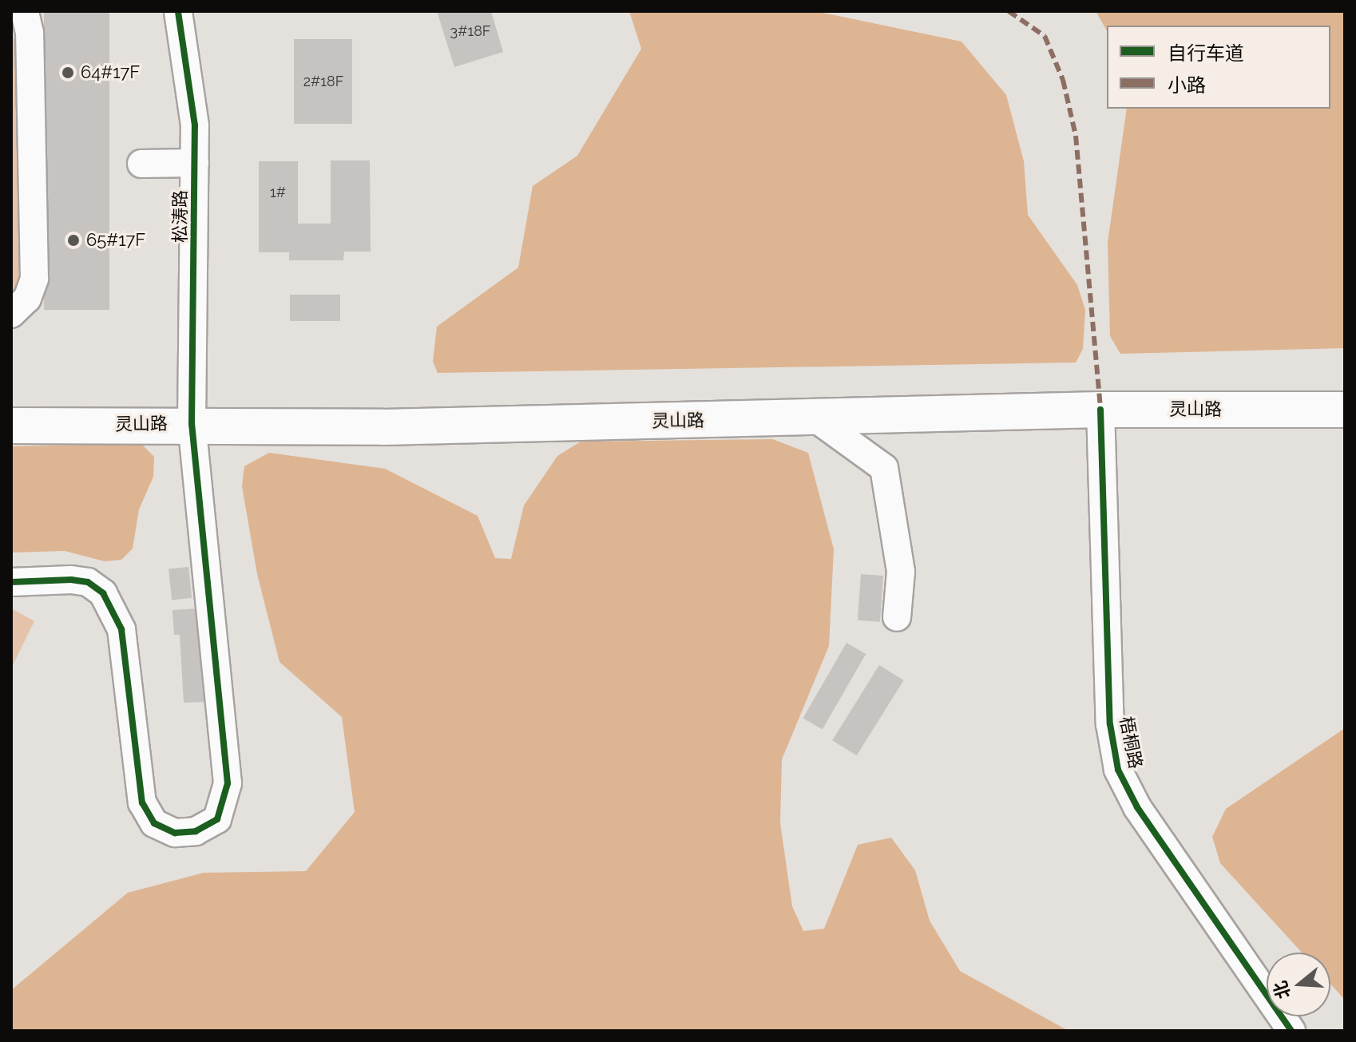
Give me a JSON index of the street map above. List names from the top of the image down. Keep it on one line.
{"streets":{"highway":["灵山路"],"street":["松涛路","梧桐路"]},"crossings":[["松涛路","灵山路"],["灵山路","梧桐路"]],"places":["64#17F","65#17F"],"house_numbers":["3#18F","2#18F","1#"],"legend":["自行车道","小路"],"north":"left"}
